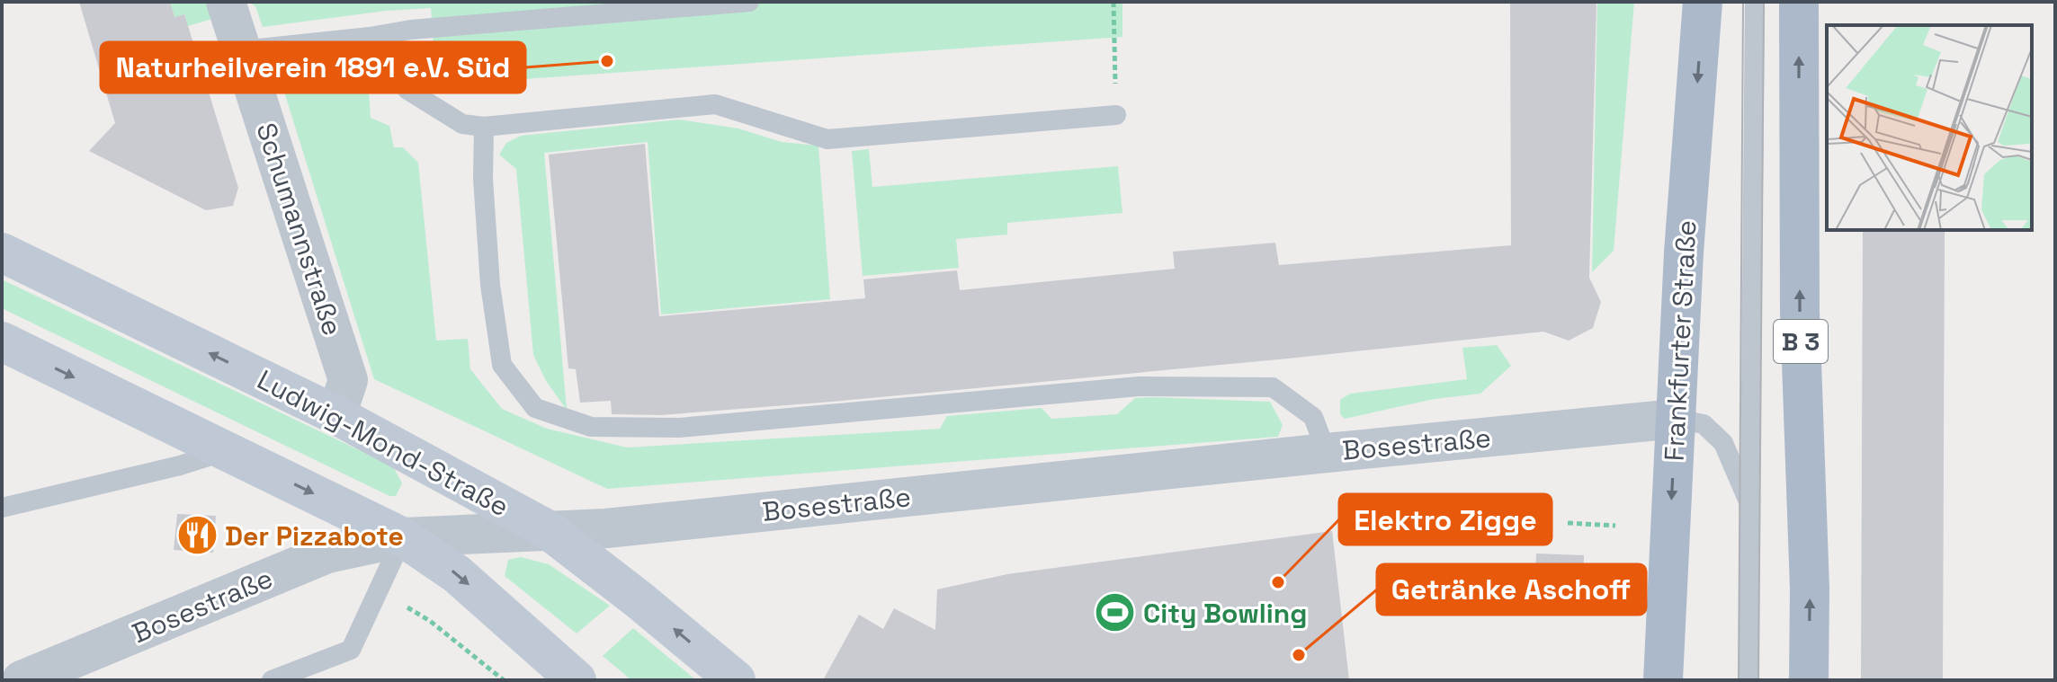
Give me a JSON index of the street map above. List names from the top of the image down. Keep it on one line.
{"streets":{"main road":["Frankfurter Straße","B 3","Ludwig-Mond-Straße"],"street":["Schumannstraße","Bosestraße"]},"crossings":[["Schumannstraße","Ludwig-Mond-Straße"],["Frankfurter Straße","Bosestraße"],["Ludwig-Mond-Straße","Bosestraße"]],"places":{"other":["Naturheilverein 1891 e.V. Süd","Elektro Zigge","Getränke Aschoff"],"restaurant":["Der Pizzabote"],"sports":["City Bowling"]}}
